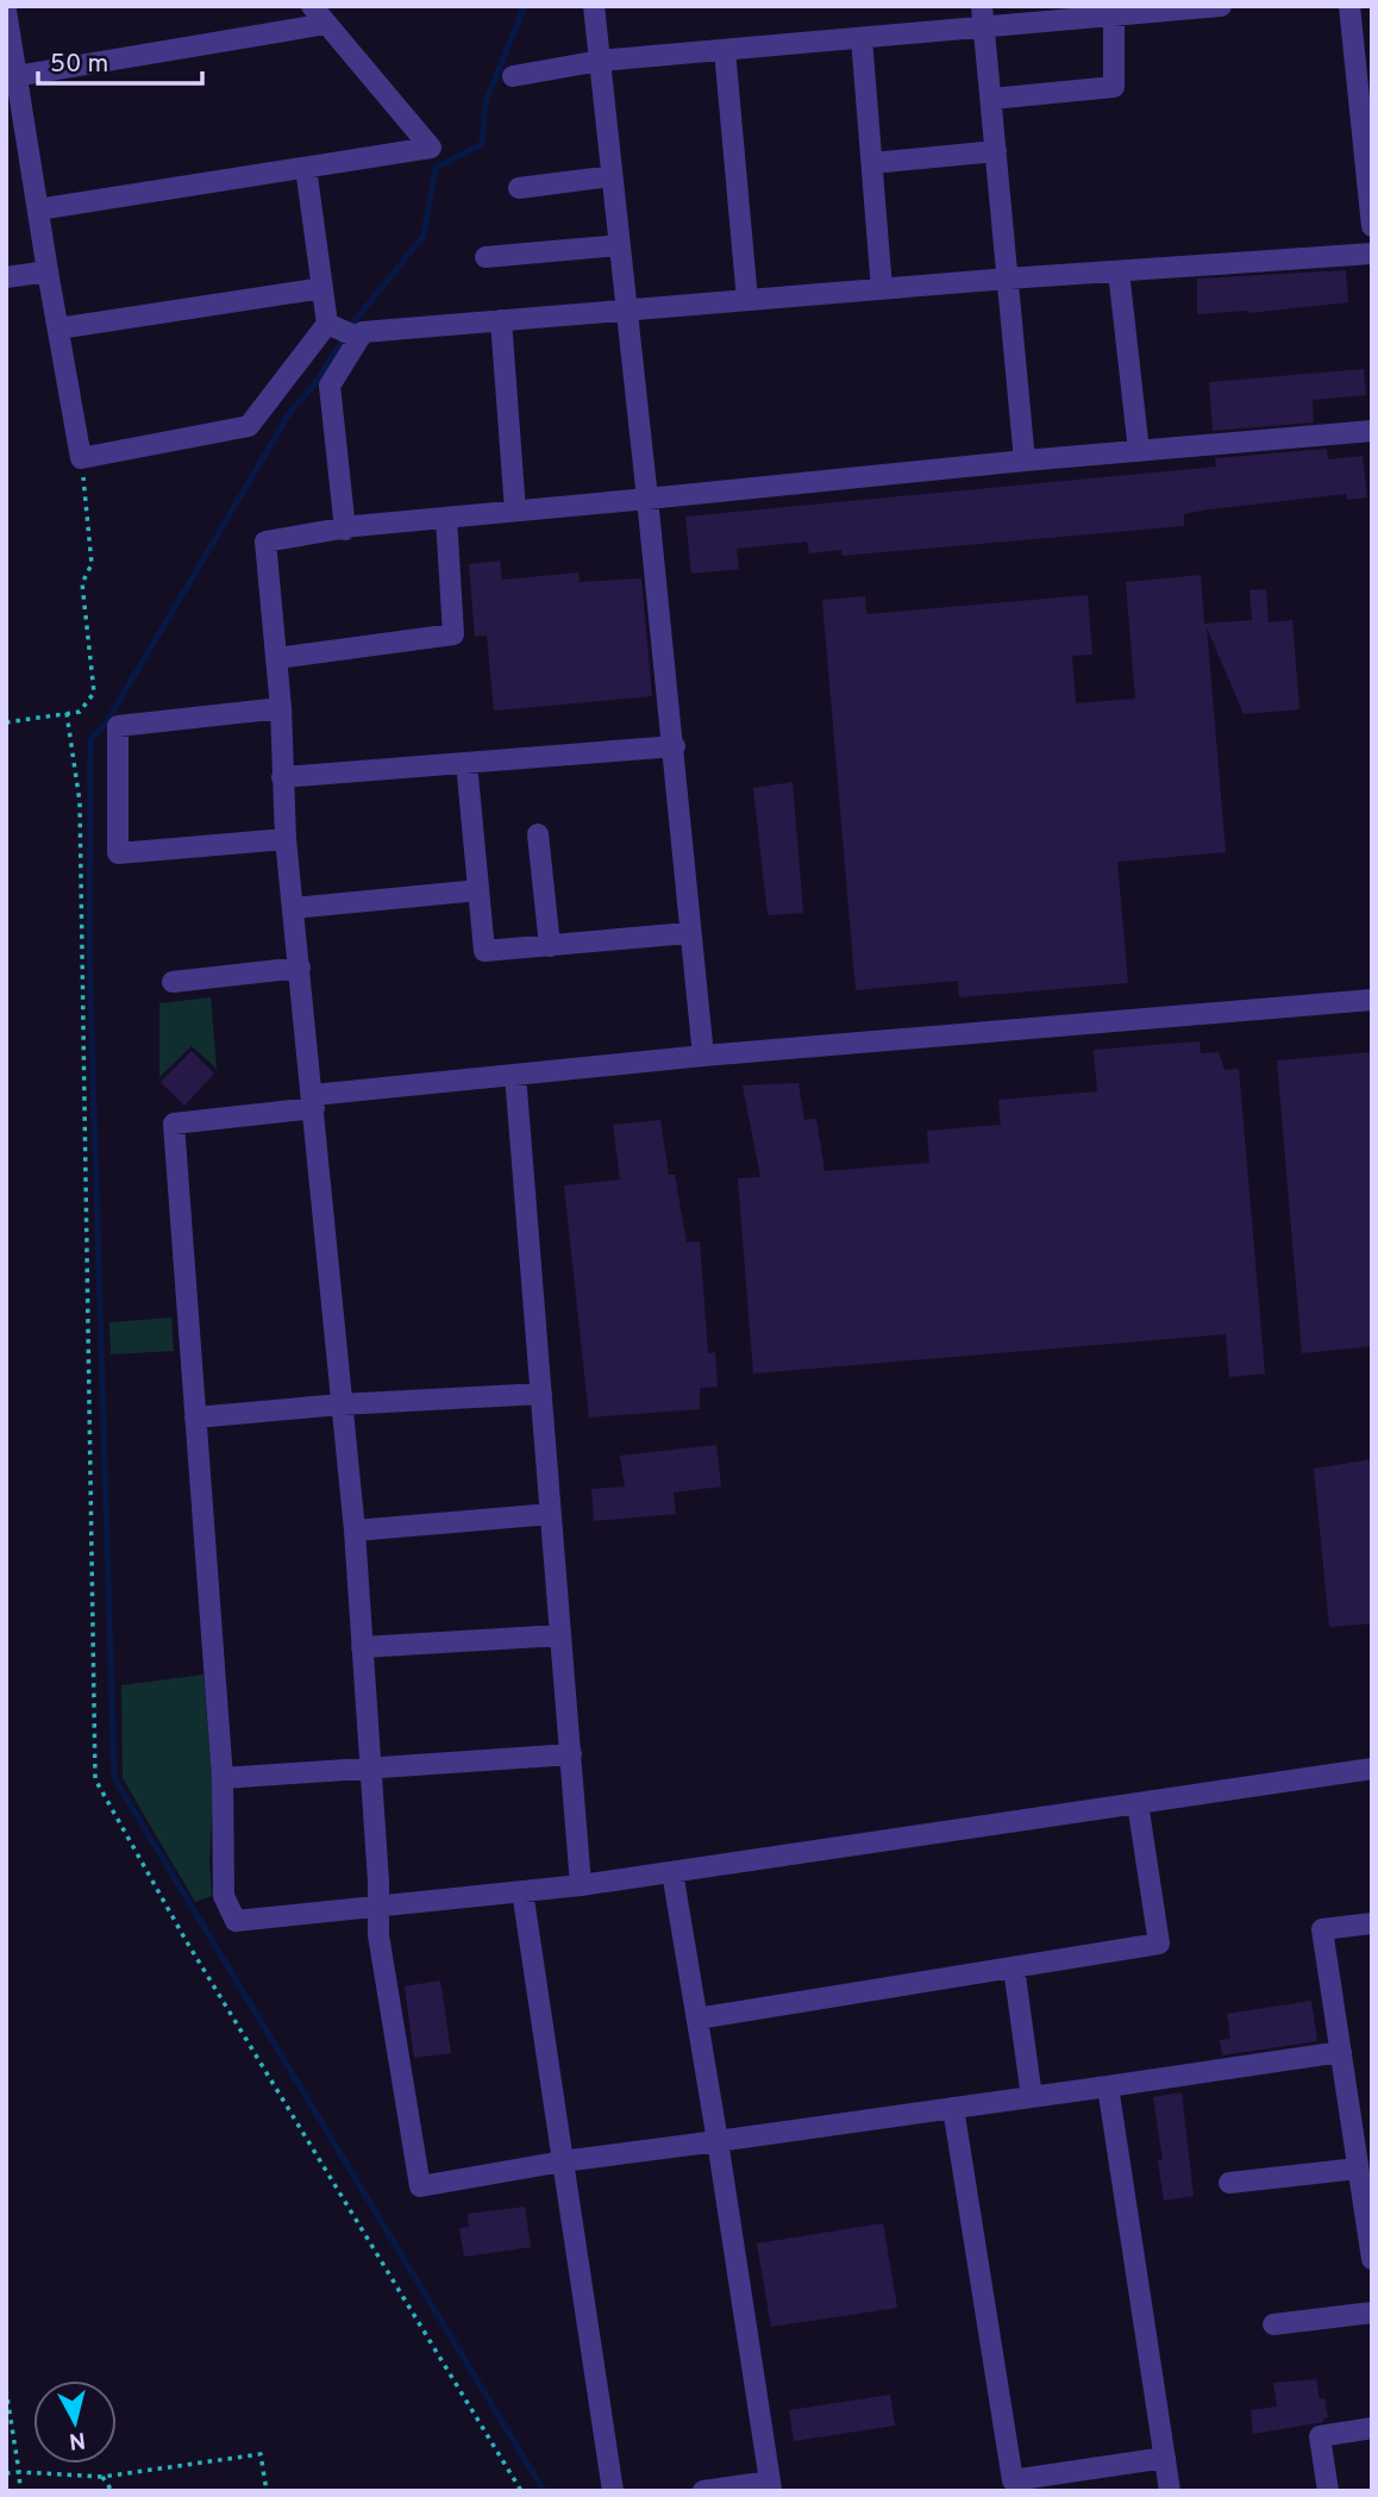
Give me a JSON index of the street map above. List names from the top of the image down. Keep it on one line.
{"scale_bar":"50 m","north":"bottom"}
